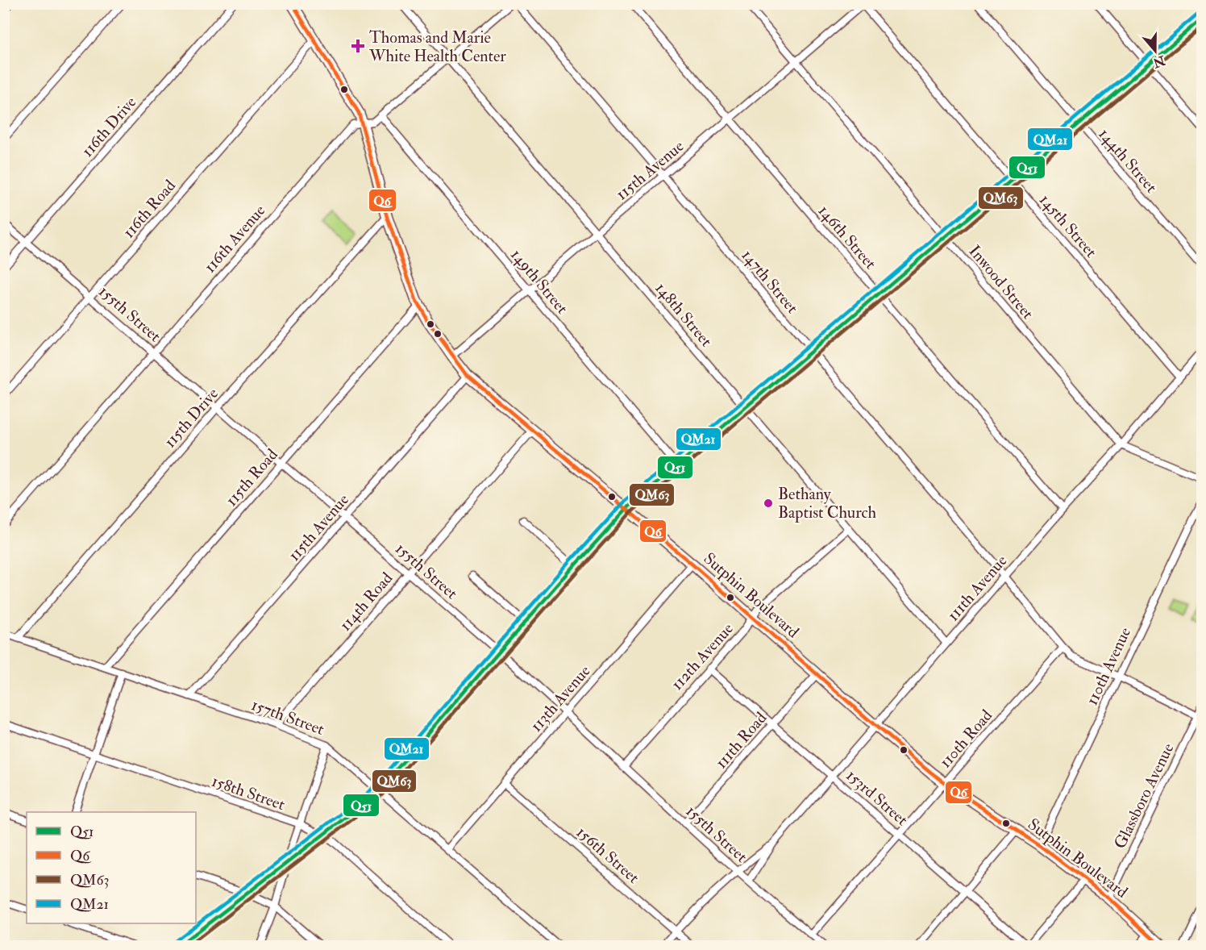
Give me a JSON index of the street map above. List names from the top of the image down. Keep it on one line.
{"streets":{"main road":["Sutphin Boulevard"],"street":["116th Drive","144th Street","115th Avenue","116th Road","145th Street","146th Street","116th Avenue","149th Street","147th Street","Inwood Street","155th Street","148th Street","115th Drive","115th Road","111th Avenue","114th Road","112th Avenue","110th Avenue","113th Avenue","157th Street","110th Road","111th Road","158th Street","Glassboro Avenue","153rd Street","156th Street"]},"crossings":[["116th Drive","155th Street"],["115th Avenue","145th Street"],["115th Avenue","146th Street"],["115th Avenue","149th Street"],["115th Avenue","147th Street"],["115th Avenue","Inwood Street"],["115th Avenue","155th Street"],["115th Avenue","148th Street"],["115th Avenue","Sutphin Boulevard"],["115th Avenue","157th Street"],["116th Road","155th Street"],["116th Road","Sutphin Boulevard"],["145th Street","111th Avenue"],["146th Street","111th Avenue"],["116th Avenue","149th Street"],["116th Avenue","155th Street"],["116th Avenue","148th Street"],["116th Avenue","Sutphin Boulevard"],["147th Street","111th Avenue"],["147th Street","110th Avenue"],["147th Street","110th Road"],["147th Street","Glassboro Avenue"],["Inwood Street","111th Avenue"],["155th Street","115th Drive"],["155th Street","115th Road"],["155th Street","111th Avenue"],["155th Street","114th Road"],["155th Street","112th Avenue"],["155th Street","113th Avenue"],["155th Street","110th Road"],["155th Street","111th Road"],["148th Street","111th Avenue"],["148th Street","112th Avenue"],["115th Drive","Sutphin Boulevard"],["115th Drive","157th Street"],["115th Road","Sutphin Boulevard"],["115th Road","157th Street"],["111th Avenue","Sutphin Boulevard"],["111th Avenue","153rd Street"],["111th Avenue","156th Street"],["Sutphin Boulevard","114th Road"],["Sutphin Boulevard","112th Avenue"],["Sutphin Boulevard","110th Avenue"],["Sutphin Boulevard","113th Avenue"],["Sutphin Boulevard","110th Road"],["Sutphin Boulevard","111th Road"],["Sutphin Boulevard","Glassboro Avenue"],["114th Road","157th Street"],["112th Avenue","153rd Street"],["113th Avenue","157th Street"],["113th Avenue","156th Street"],["110th Road","153rd Street"],["111th Road","153rd Street"]],"places":{"health":["Thomas and Marie White Health Center"],"other":["Bethany Baptist Church"]},"lines":["transit line Q6","transit line QM21","transit line Q51","transit line QM63"],"legend":["Q51","Q6","QM63","QM21"],"north":"bottom"}
